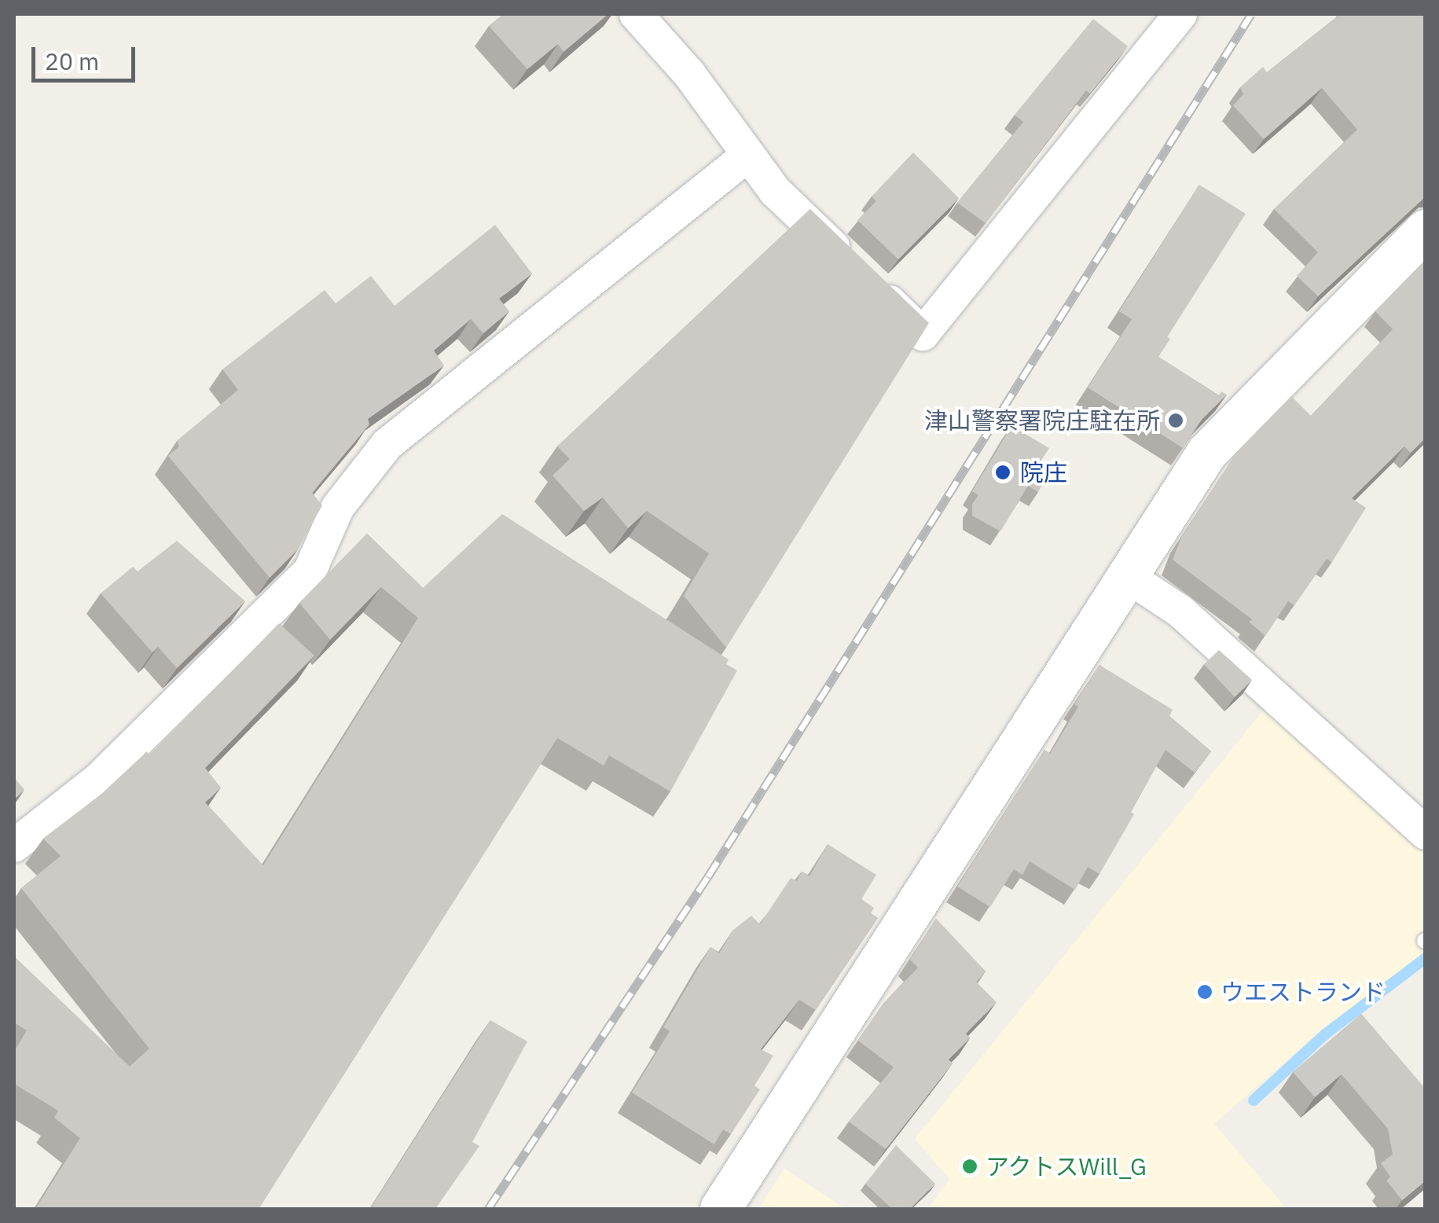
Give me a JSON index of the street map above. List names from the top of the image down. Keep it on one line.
{"places":["津山警察署院庄駐在所","院庄","ウエストランド","アクトスWill_G"],"scale_bar":"20 m"}
